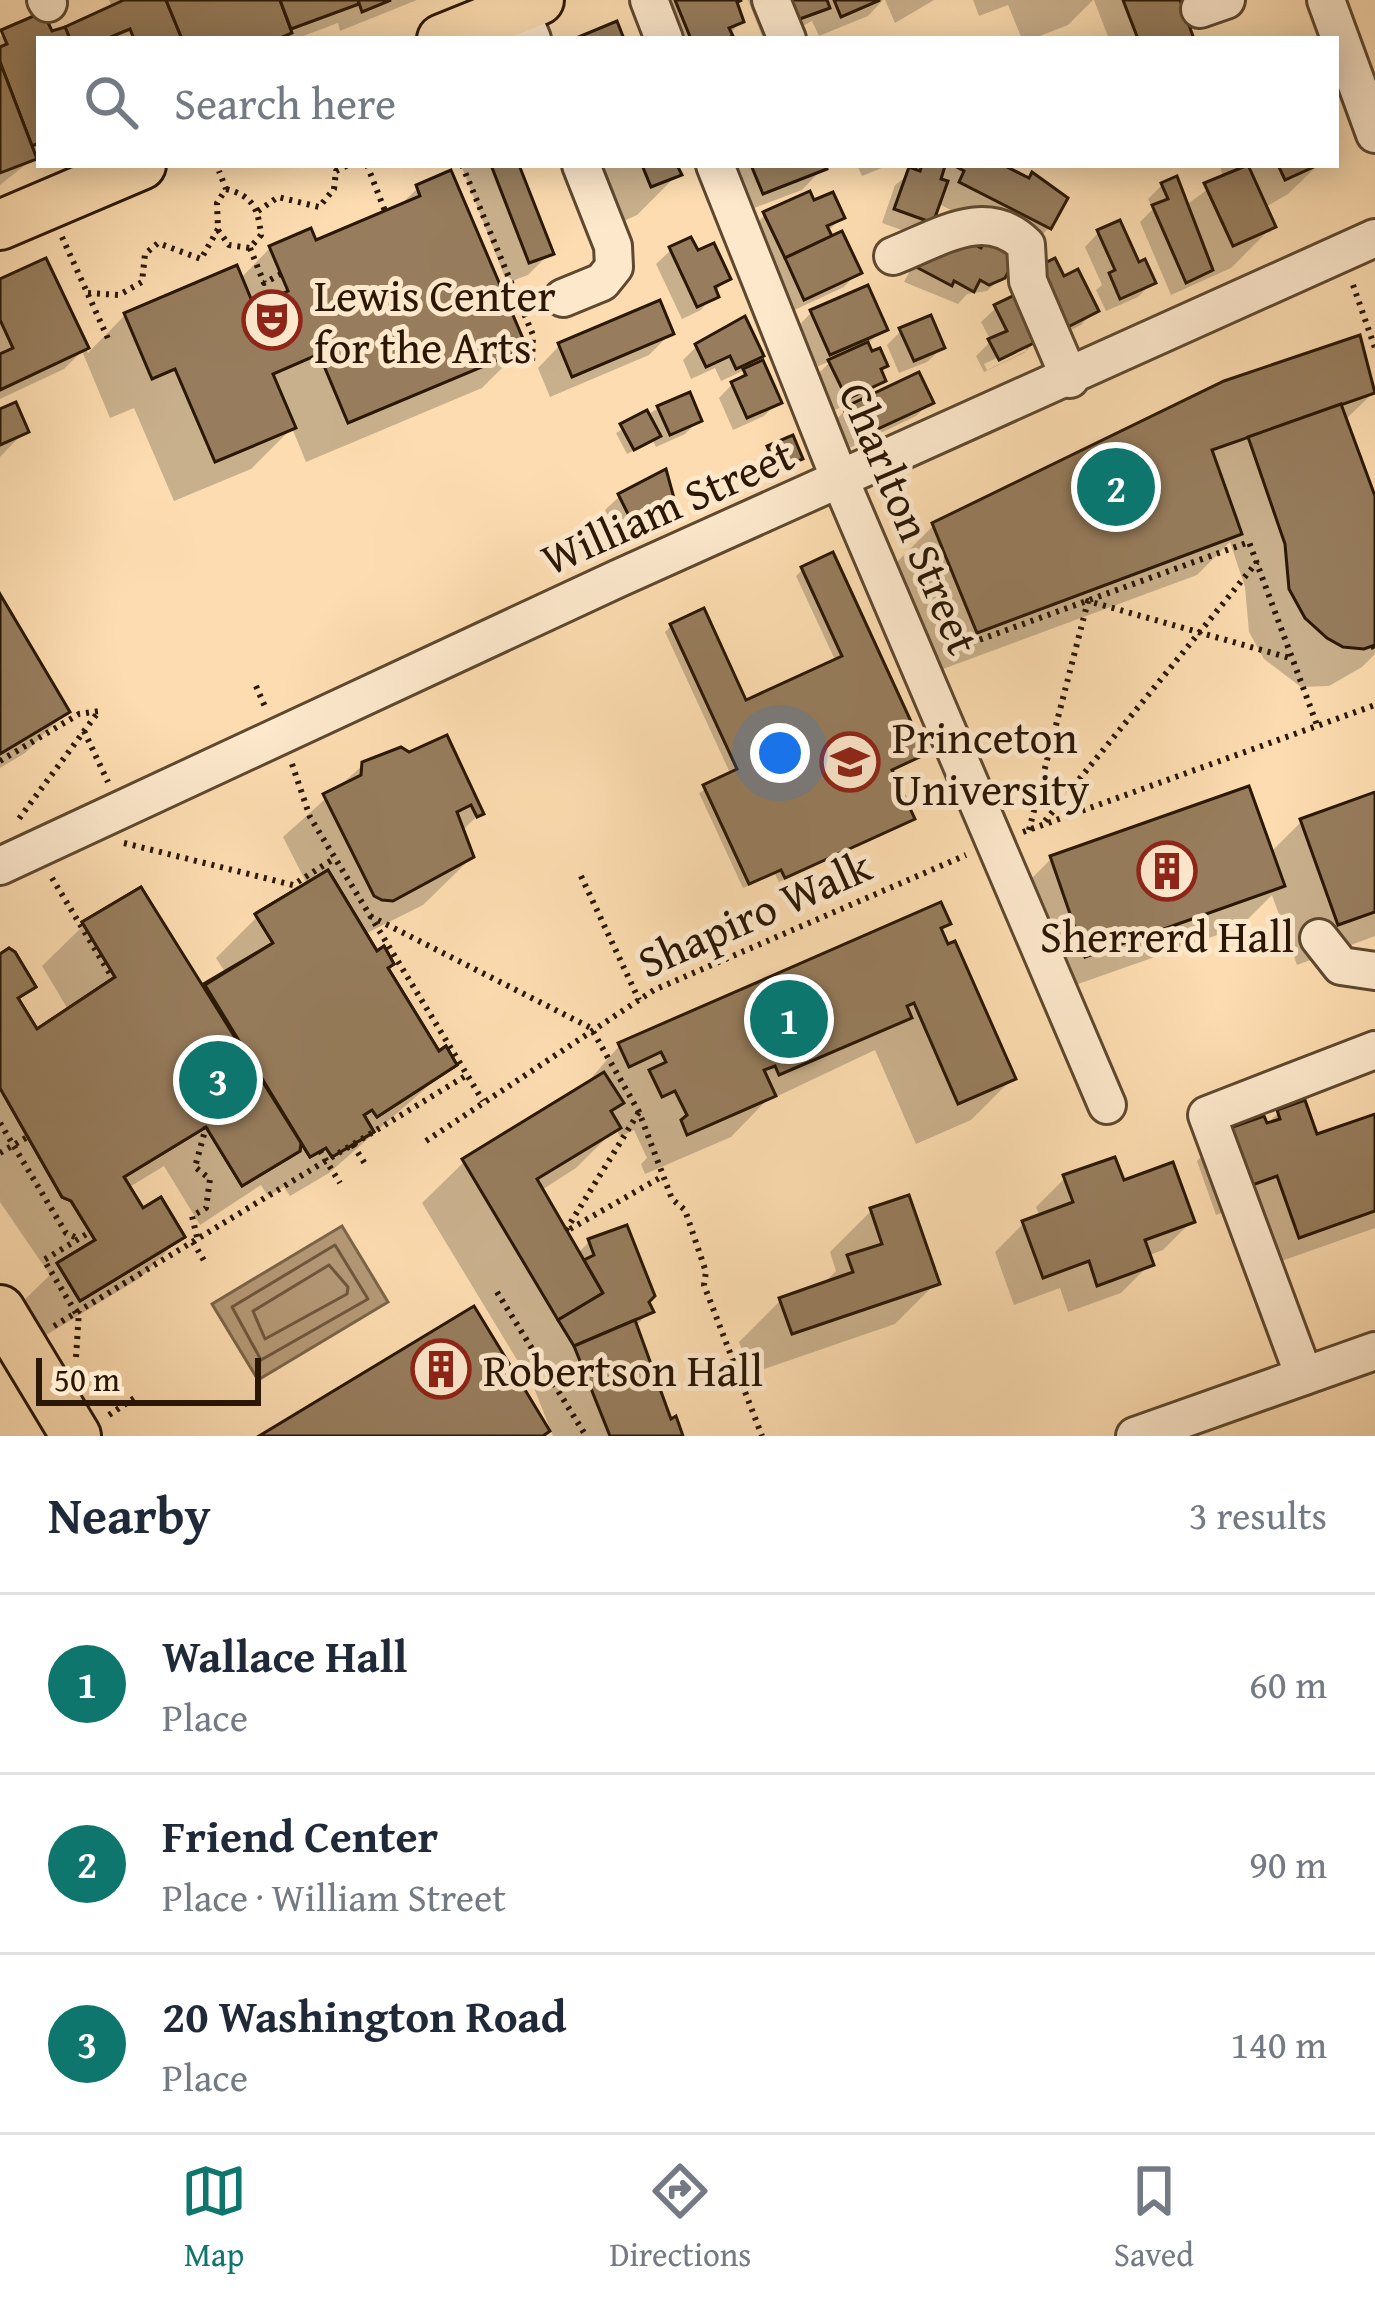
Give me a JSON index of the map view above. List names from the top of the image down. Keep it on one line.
{"streets":{"street":["William Street","Charlton Street"],"path":["Shapiro Walk"]},"crossings":[["William Street","Charlton Street"],["Charlton Street","Shapiro Walk"]],"places":{"theatre":["Lewis Center for the Arts"],"school or university":["Princeton University"],"building":["Sherrerd Hall","Robertson Hall"]},"scale_bar":"50 m","page":{"search":"Search here","pins":["2","1","3"],"scale":"50 m","heading":["Nearby","3 results"],"list":[{"mark":"1","name":"Wallace Hall","note":"Place","value":"60 m"},{"mark":"2","name":"Friend Center","note":"Place · William Street","value":"90 m"},{"mark":"3","name":"20 Washington Road","note":"Place","value":"140 m"}],"nav":["Map","Directions","Saved"]}}
